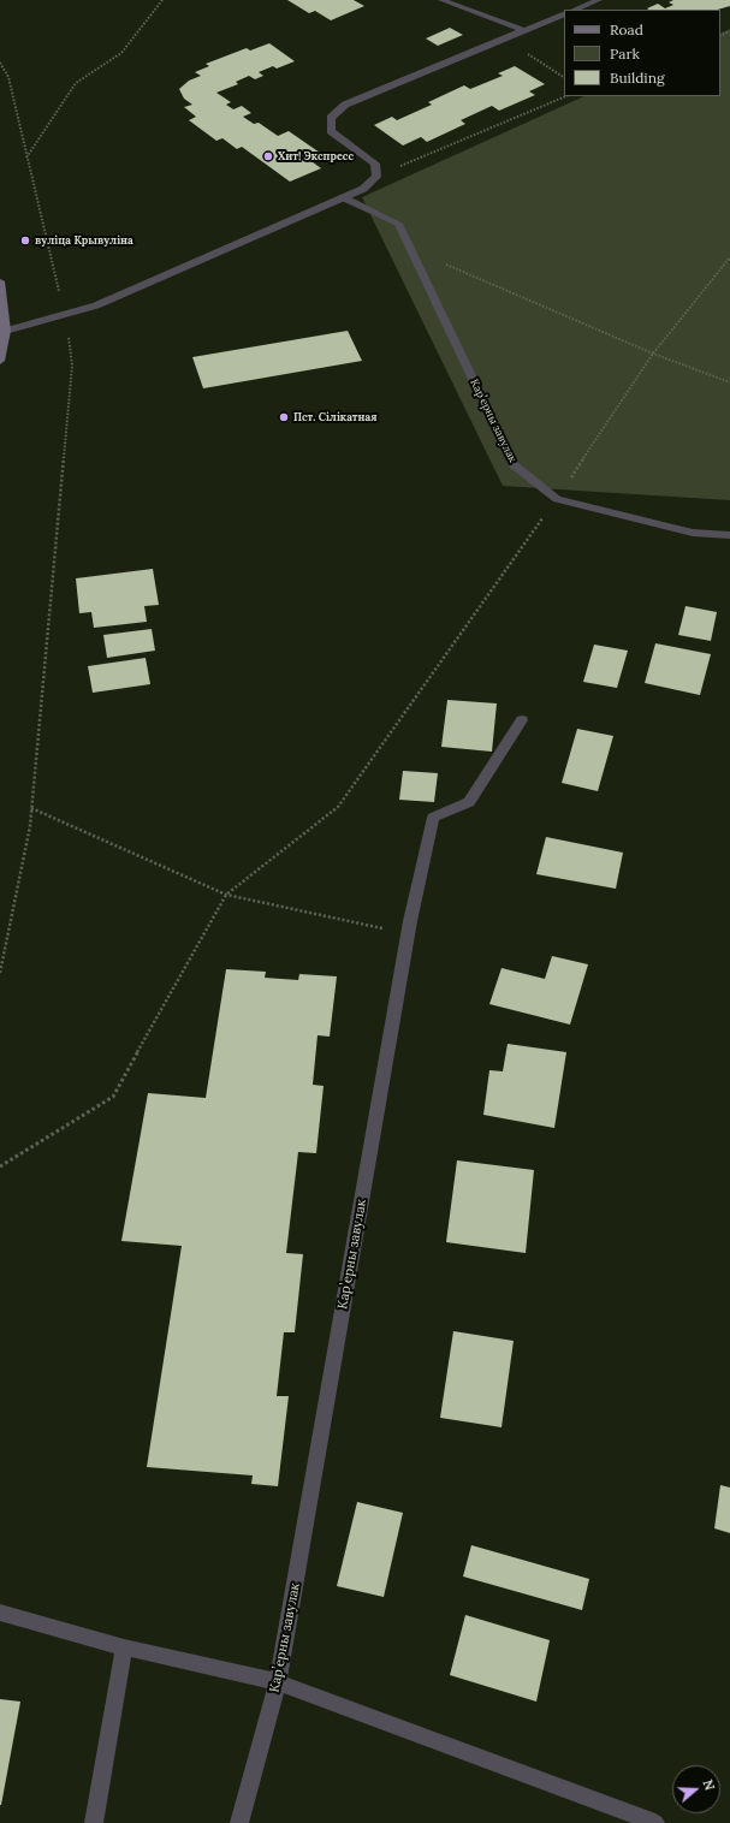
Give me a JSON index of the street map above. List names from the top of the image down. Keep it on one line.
{"streets":{"street":["Карʼерны завулак"]},"places":["Хит! Экспресс","вуліца Крывуліна","Пст. Сілікатная"],"legend":["Road","Park","Building"],"north":"right"}
